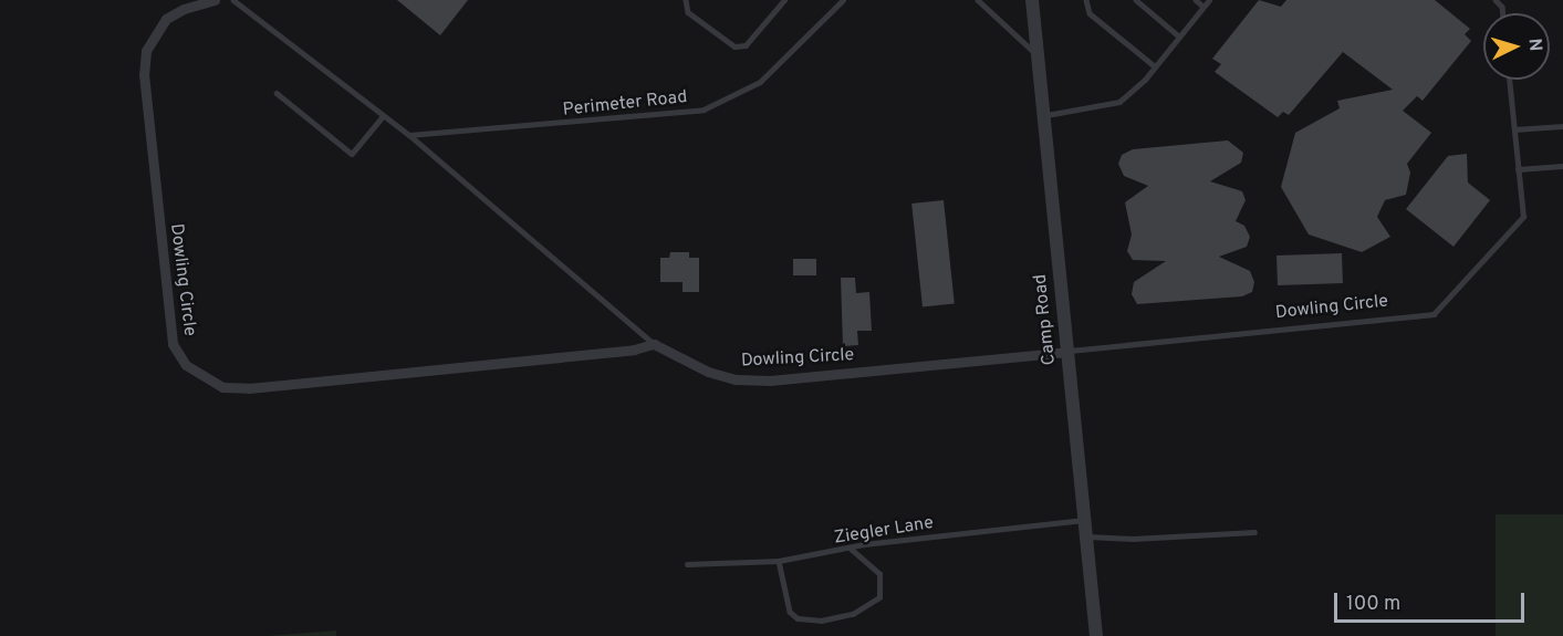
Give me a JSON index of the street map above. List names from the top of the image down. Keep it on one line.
{"streets":{"street":["Dowling Circle","Camp Road"],"lane":["Perimeter Road","Ziegler Lane"]},"crossings":[["Dowling Circle","Camp Road"],["Camp Road","Ziegler Lane"]],"scale_bar":"100 m","north":"right"}
